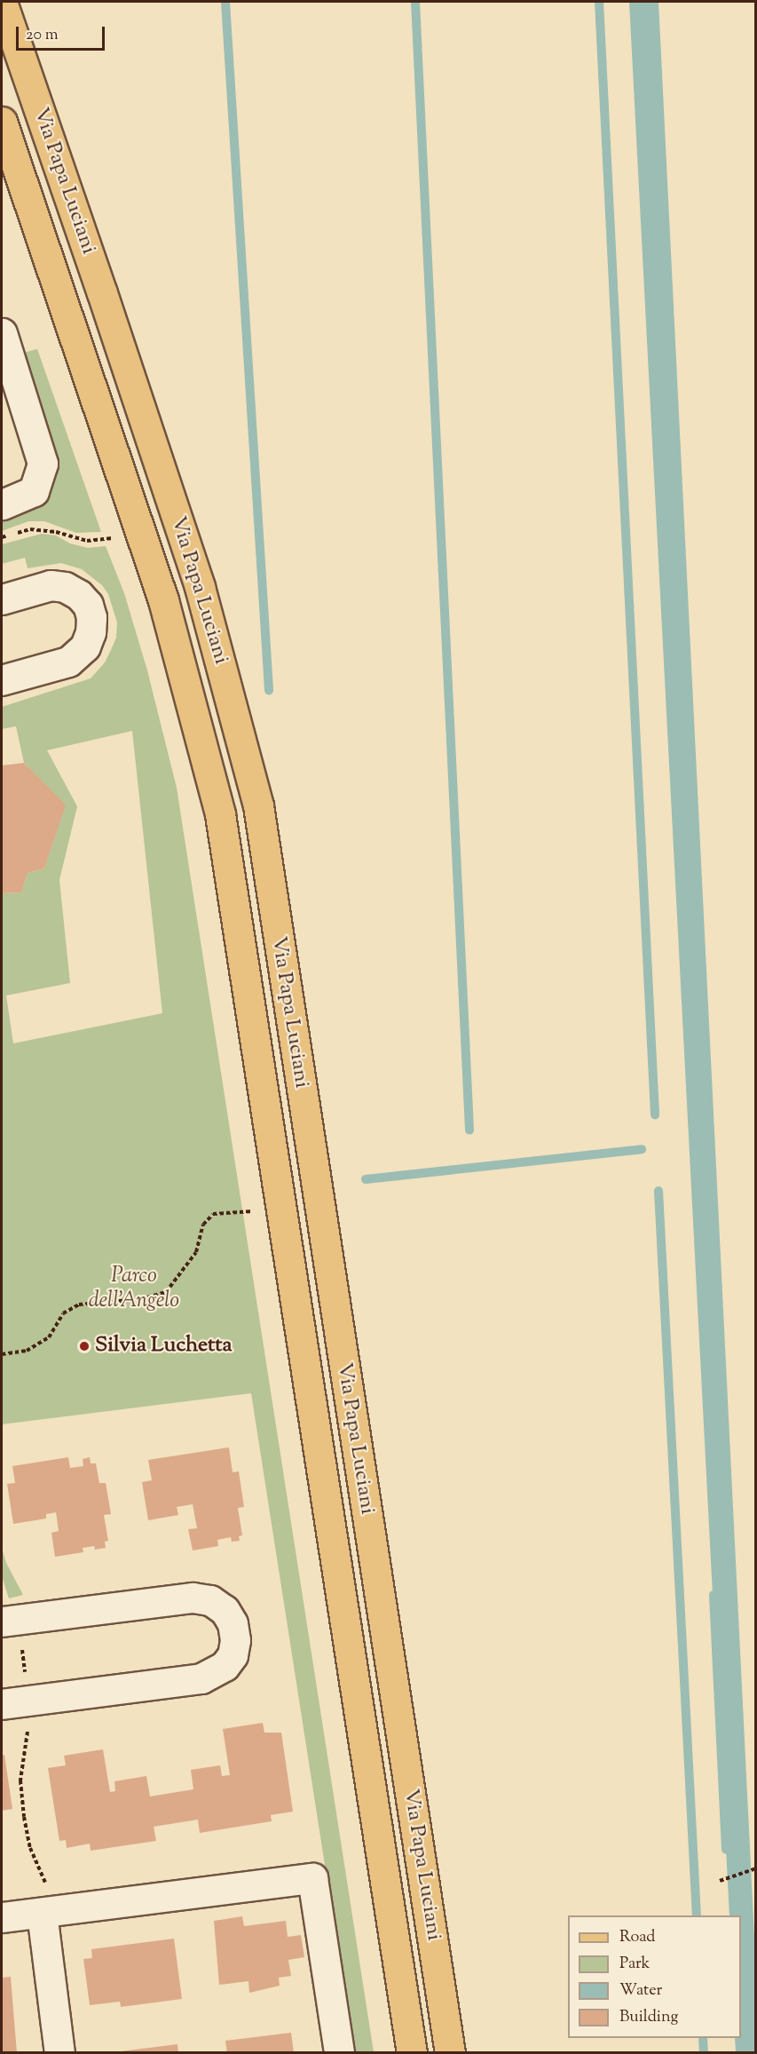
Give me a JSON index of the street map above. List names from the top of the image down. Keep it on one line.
{"streets":{"main road":["Via Papa Luciani"]},"parks":["Parco dell'Angelo"],"places":["Silvia Luchetta"],"legend":["Road","Park","Water","Building"],"scale_bar":"20 m"}
